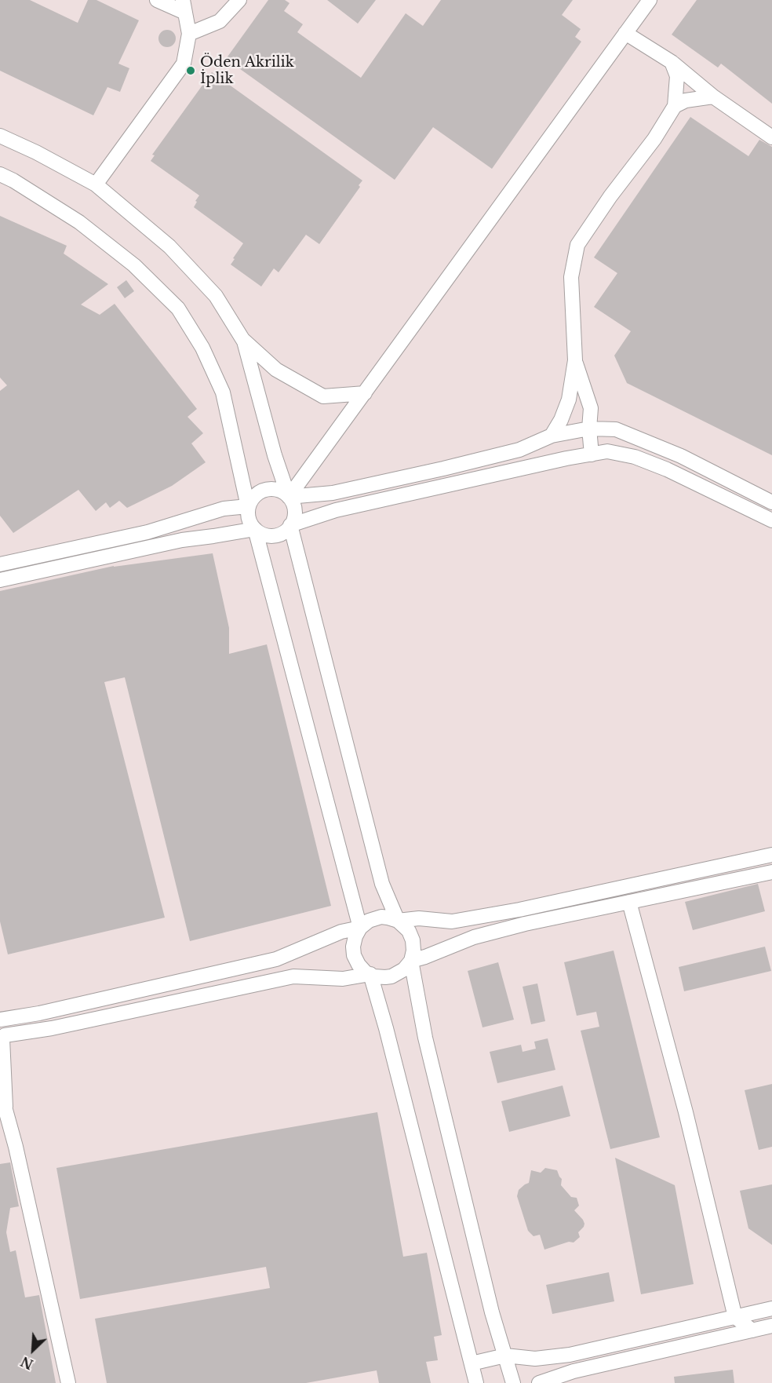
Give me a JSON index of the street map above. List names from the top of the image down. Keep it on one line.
{"places":["Öden Akrilik İplik"],"north":"bottom left"}
